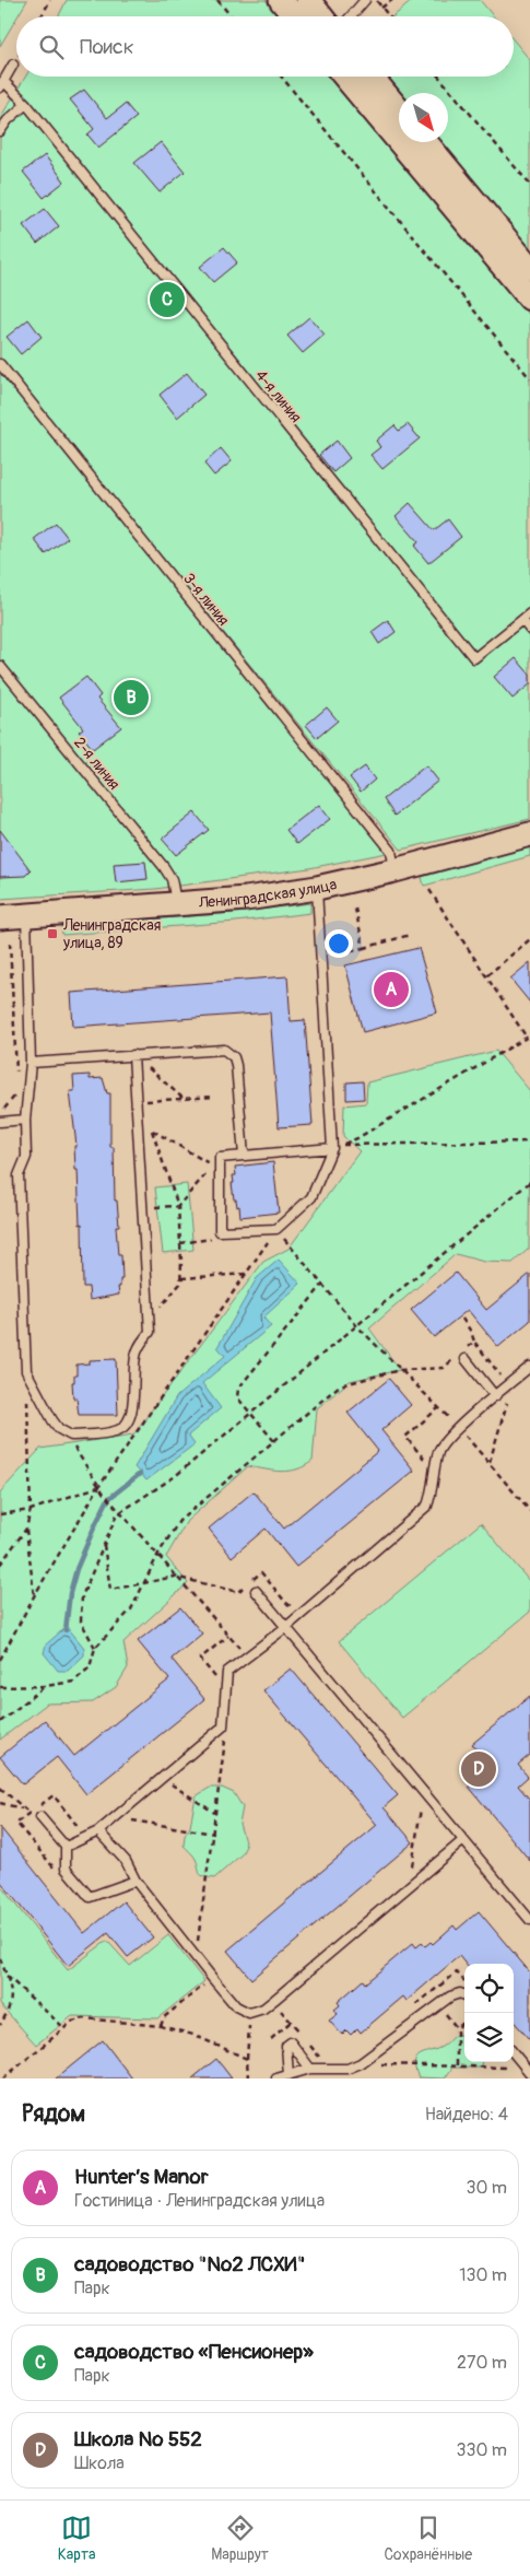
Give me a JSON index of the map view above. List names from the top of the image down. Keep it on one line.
{"streets":{"main road":["Ленинградская улица"],"lane":["4-я линия","3-я линия","2-я линия"]},"crossings":[["3-я линия","Ленинградская улица"],["2-я линия","Ленинградская улица"]],"places":{"transit":["Ленинградская улица, 89"]},"north":"bottom right","page":{"search":"Поиск","pins":["C","B","A","D"],"heading":["Рядом","Найдено: 4"],"list":[{"mark":"A","name":"Hunter’s Manor","note":"Гостиница · Ленинградская улица","value":"30 m"},{"mark":"B","name":"садоводство \"№2 ЛСХИ\"","note":"Парк","value":"130 m"},{"mark":"C","name":"садоводство «Пенсионер»","note":"Парк","value":"270 m"},{"mark":"D","name":"Школа № 552","note":"Школа","value":"330 m"}],"nav":["Карта","Маршрут","Сохранённые"]}}
